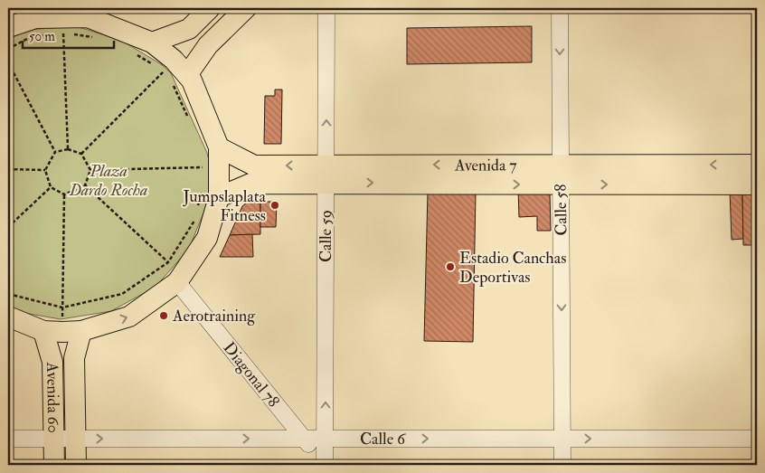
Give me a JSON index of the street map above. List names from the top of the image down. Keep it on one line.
{"streets":{"main road":["Avenida 7","Avenida 60"],"street":["Calle 58","Calle 59","Diagonal 78","Calle 6"]},"crossings":[["Avenida 7","Calle 58"],["Avenida 7","Calle 59"],["Calle 58","Calle 6"],["Calle 59","Diagonal 78"],["Calle 59","Calle 6"],["Diagonal 78","Calle 6"],["Avenida 60","Calle 6"]],"one_way":["Calle 58","Calle 59","Calle 6"],"parks":["Plaza Dardo Rocha"],"places":["Jumpslaplata Fitness","Estadio Canchas Deportivas","Aerotraining"],"scale_bar":"50 m"}
